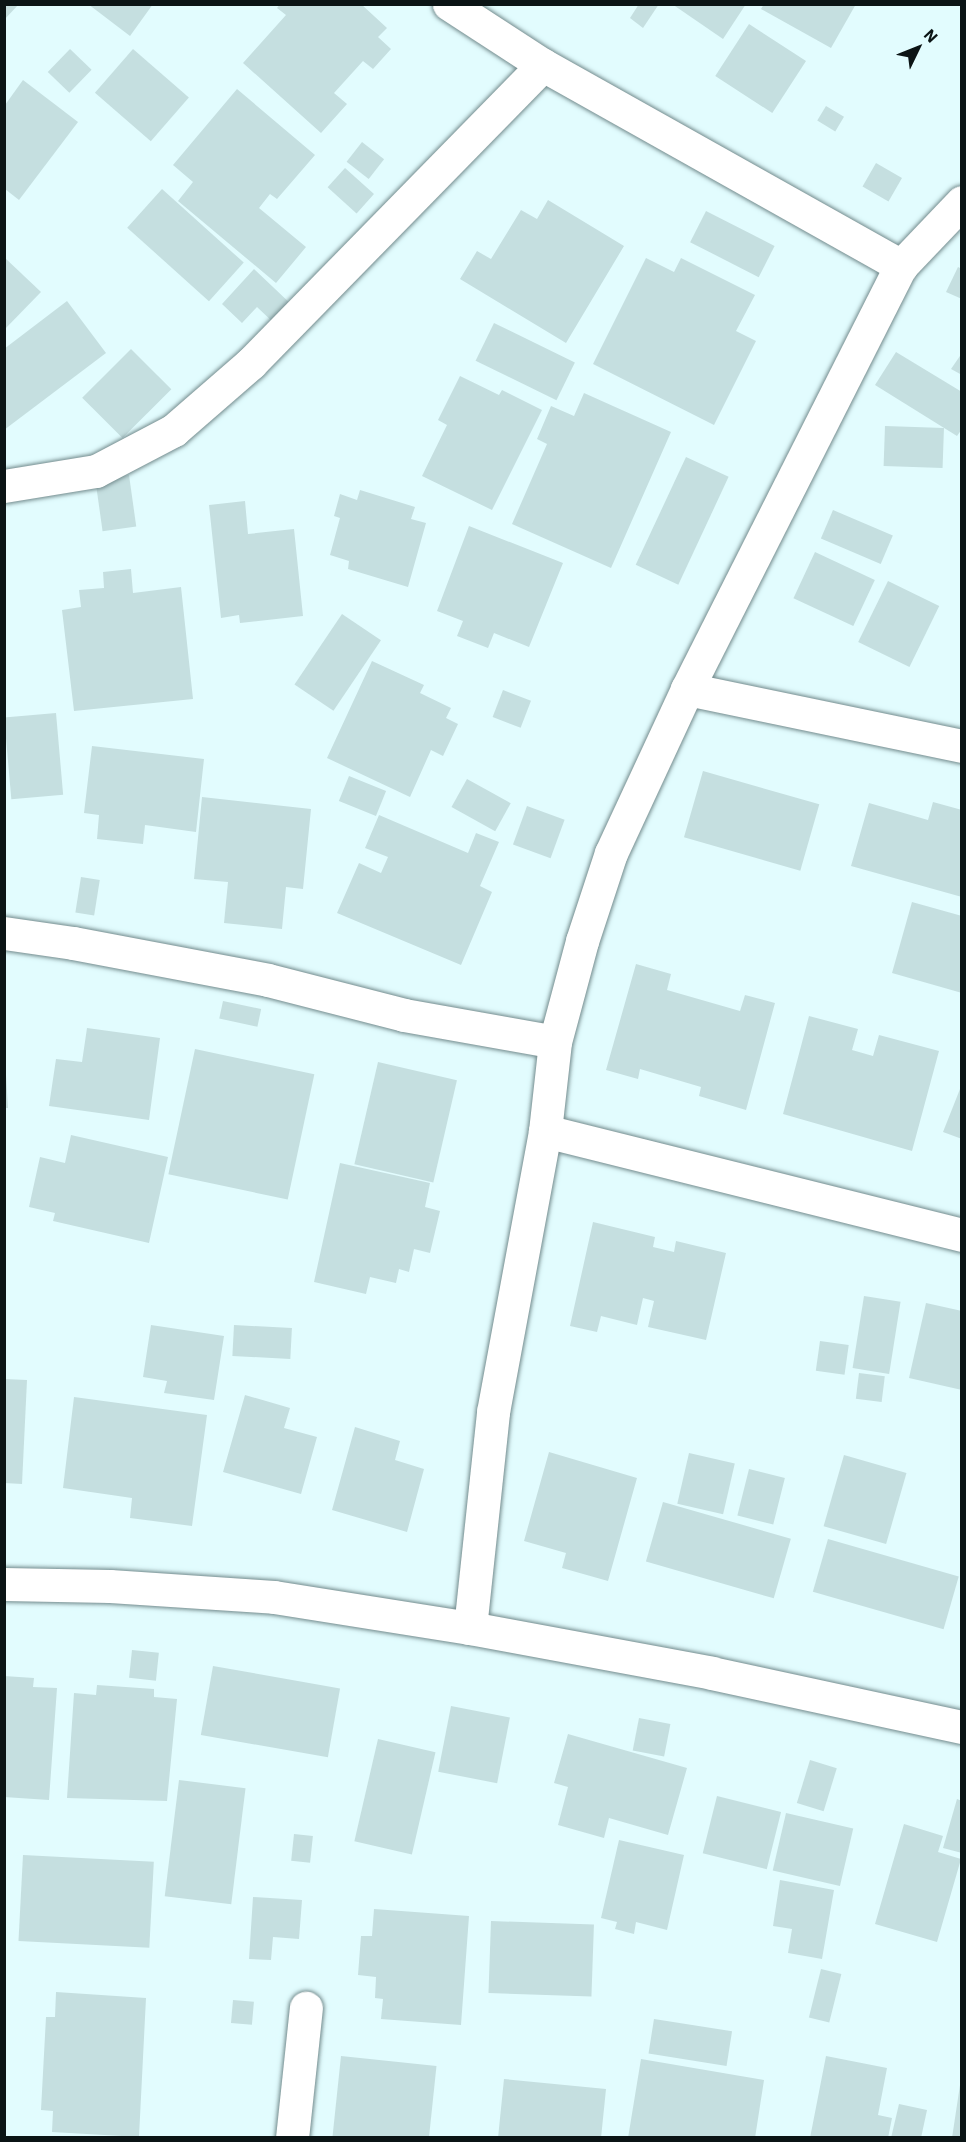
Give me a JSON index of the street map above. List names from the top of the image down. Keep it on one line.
{"north":"top right"}
